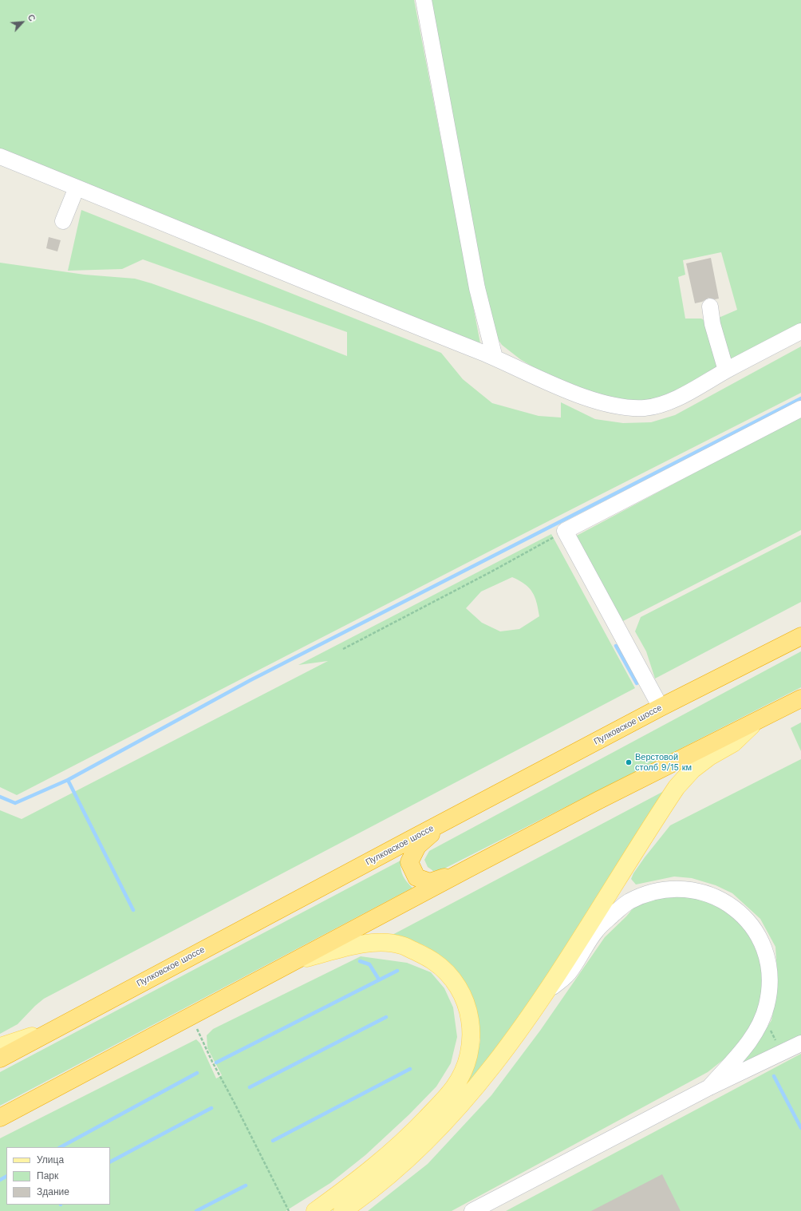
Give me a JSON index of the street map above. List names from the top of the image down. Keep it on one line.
{"streets":{"highway":["Пулковское шоссе"]},"places":["Верстовой столб 9/15 км"],"legend":["Улица","Парк","Здание"],"north":"top right"}
